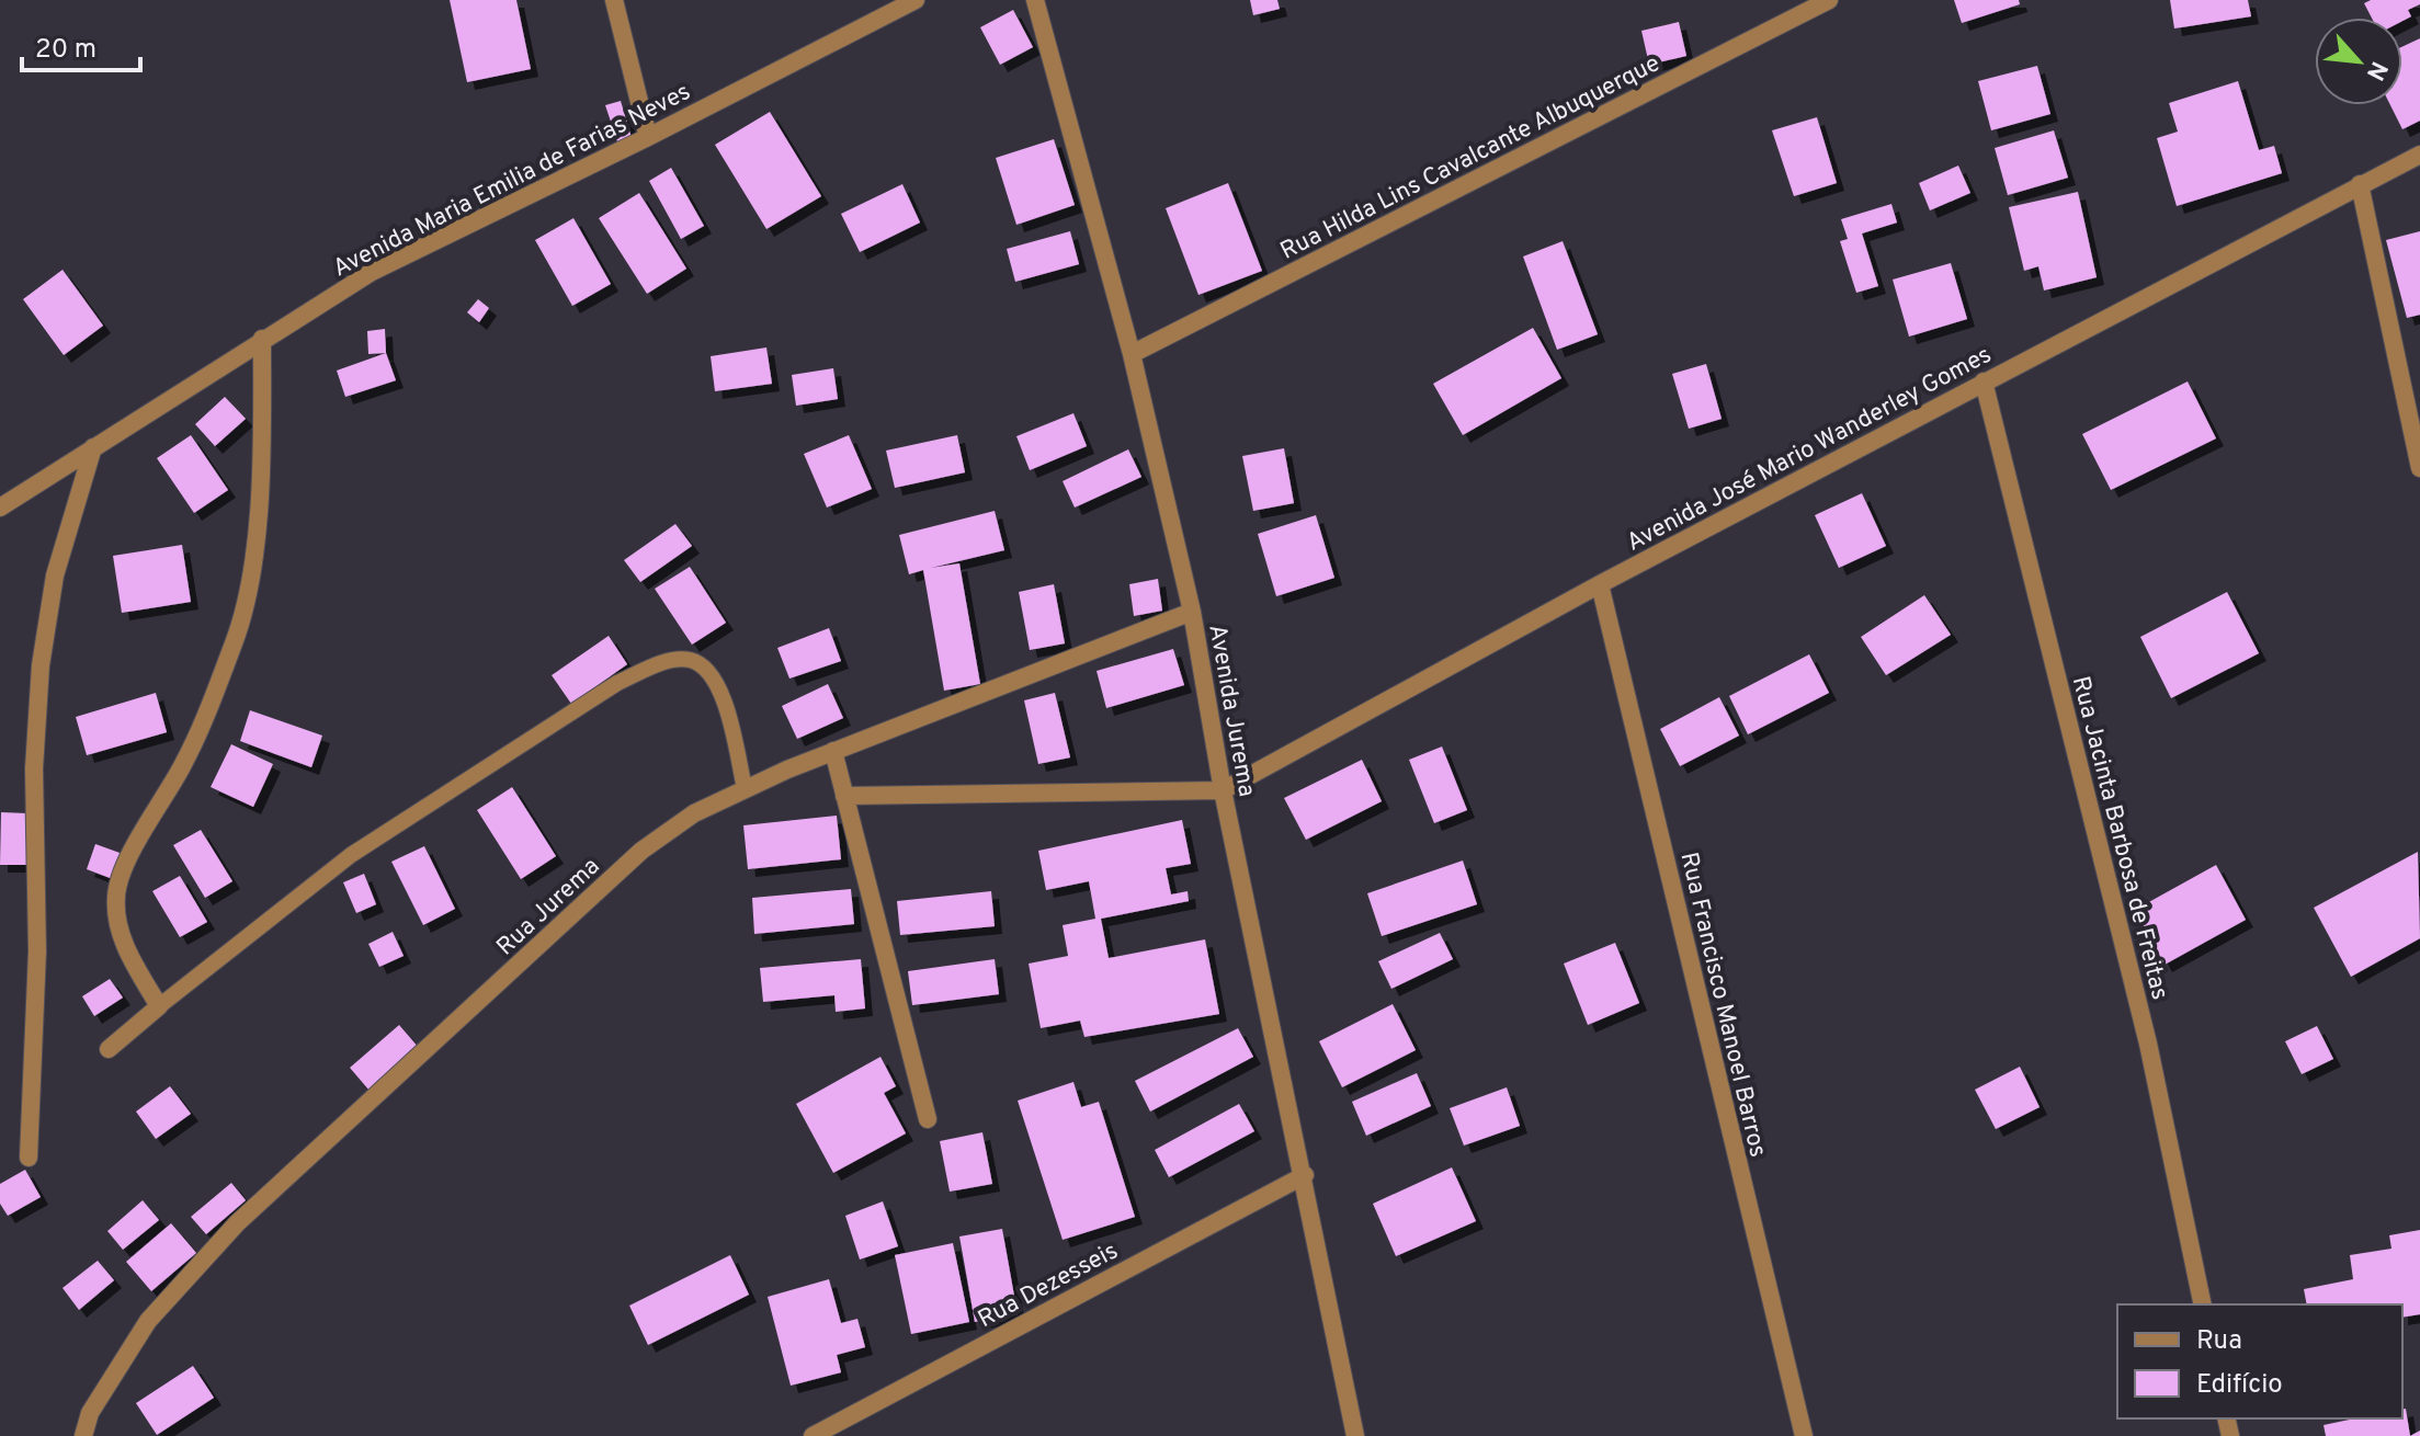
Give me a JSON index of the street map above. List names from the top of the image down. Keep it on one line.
{"streets":{"street":["Rua Hilda Lins Cavalcante Albuquerque","Avenida Maria Emilia de Farias Neves","Avenida José Mario Wanderley Gomes","Avenida Jurema","Rua Jacinta Barbosa de Freitas","Rua Jurema","Rua Francisco Manoel Barros","Rua Dezesseis"]},"crossings":[["Rua Hilda Lins Cavalcante Albuquerque","Avenida Jurema"],["Avenida José Mario Wanderley Gomes","Avenida Jurema"],["Avenida José Mario Wanderley Gomes","Rua Jacinta Barbosa de Freitas"],["Avenida José Mario Wanderley Gomes","Rua Francisco Manoel Barros"],["Avenida Jurema","Rua Jurema"],["Avenida Jurema","Rua Dezesseis"]],"legend":["Rua","Edifício"],"scale_bar":"20 m","north":"bottom right"}
